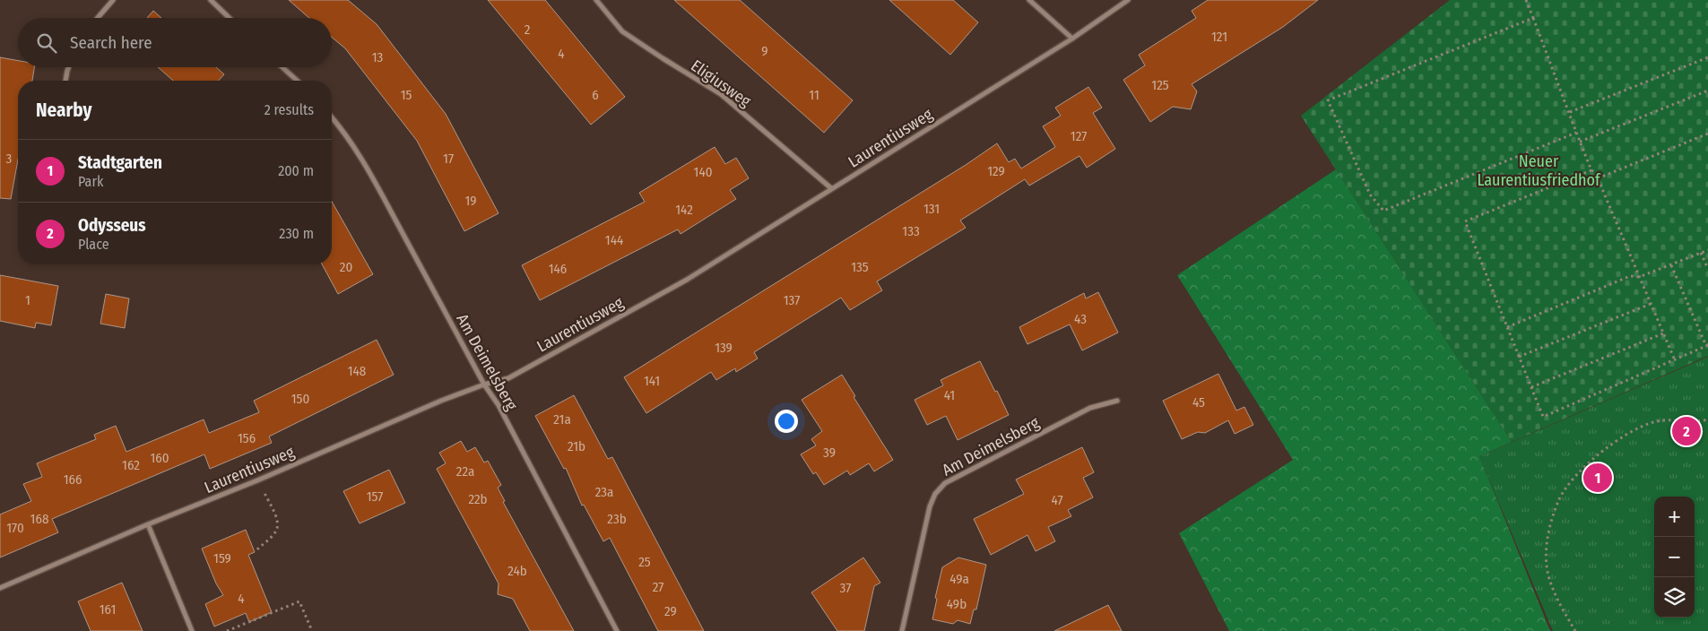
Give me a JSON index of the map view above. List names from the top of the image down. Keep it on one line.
{"streets":{"street":["Eligiusweg","Laurentiusweg","Am Deimelsberg"]},"crossings":[["Eligiusweg","Laurentiusweg"],["Laurentiusweg","Am Deimelsberg"]],"parks":["Neuer Laurentiusfriedhof"],"house_numbers":["2","121","9","4","13","125","15","6","11","127","3","17","129","140","19","131","142","133","144","20","135","146","1","137","43","139","148","141","41","150","45","21a","156","21b","39","160","162","22a","166","23a","157","22b","47","168","23b","170","159","25","24b","49a","27","37","4","49b","161","29"],"page":{"search":"Search here","heading":["Nearby","2 results"],"list":[{"mark":"1","name":"Stadtgarten","note":"Park","value":"200 m"},{"mark":"2","name":"Odysseus","note":"Place","value":"230 m"}],"pins":["2","1"],"map_buttons":["+","−"]}}
